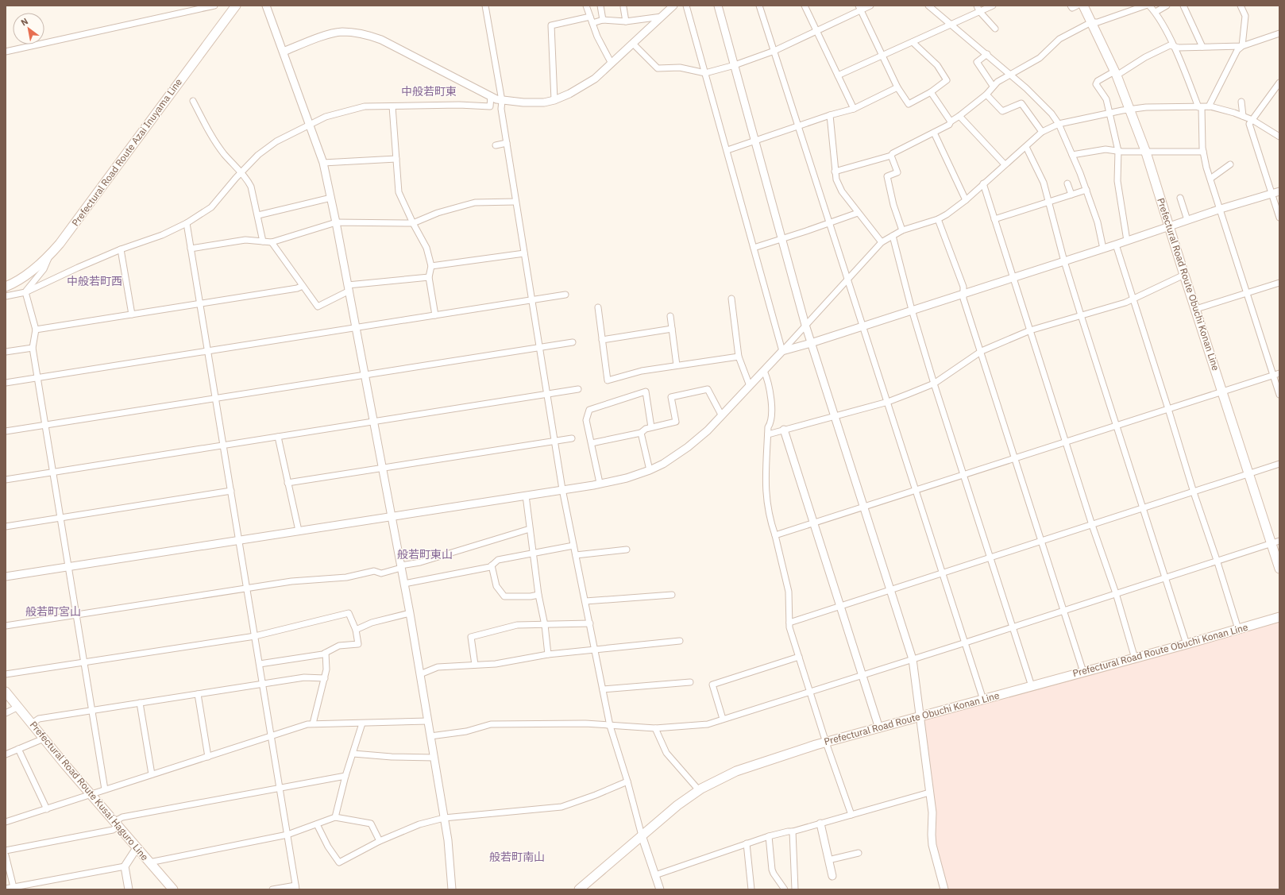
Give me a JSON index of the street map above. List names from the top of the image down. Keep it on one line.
{"streets":{"main road":["Prefectural Road Route Azai Inuyama Line","Prefectural Road Route Obuchi Konan Line","Prefectural Road Route Kusai Haguro Line"]},"districts":["中般若町東","中般若町西","般若町東山","般若町宮山","般若町南山"],"north":"top left"}
